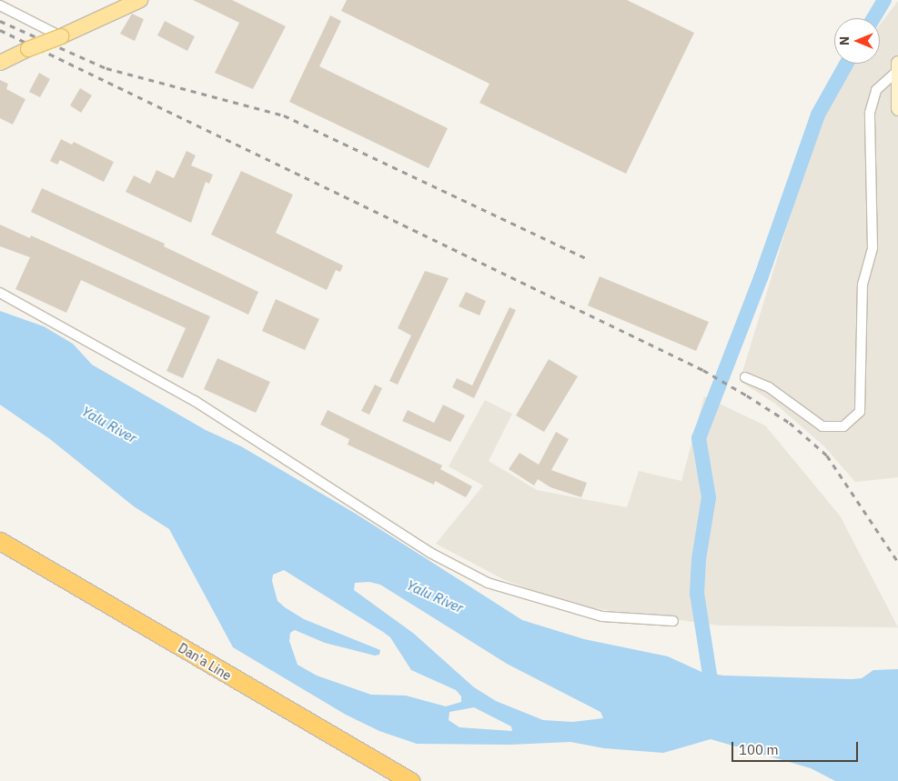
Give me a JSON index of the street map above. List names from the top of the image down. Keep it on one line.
{"streets":{"highway":["Dan'a Line"]},"water":["Yalu River"],"scale_bar":"100 m","north":"left"}
